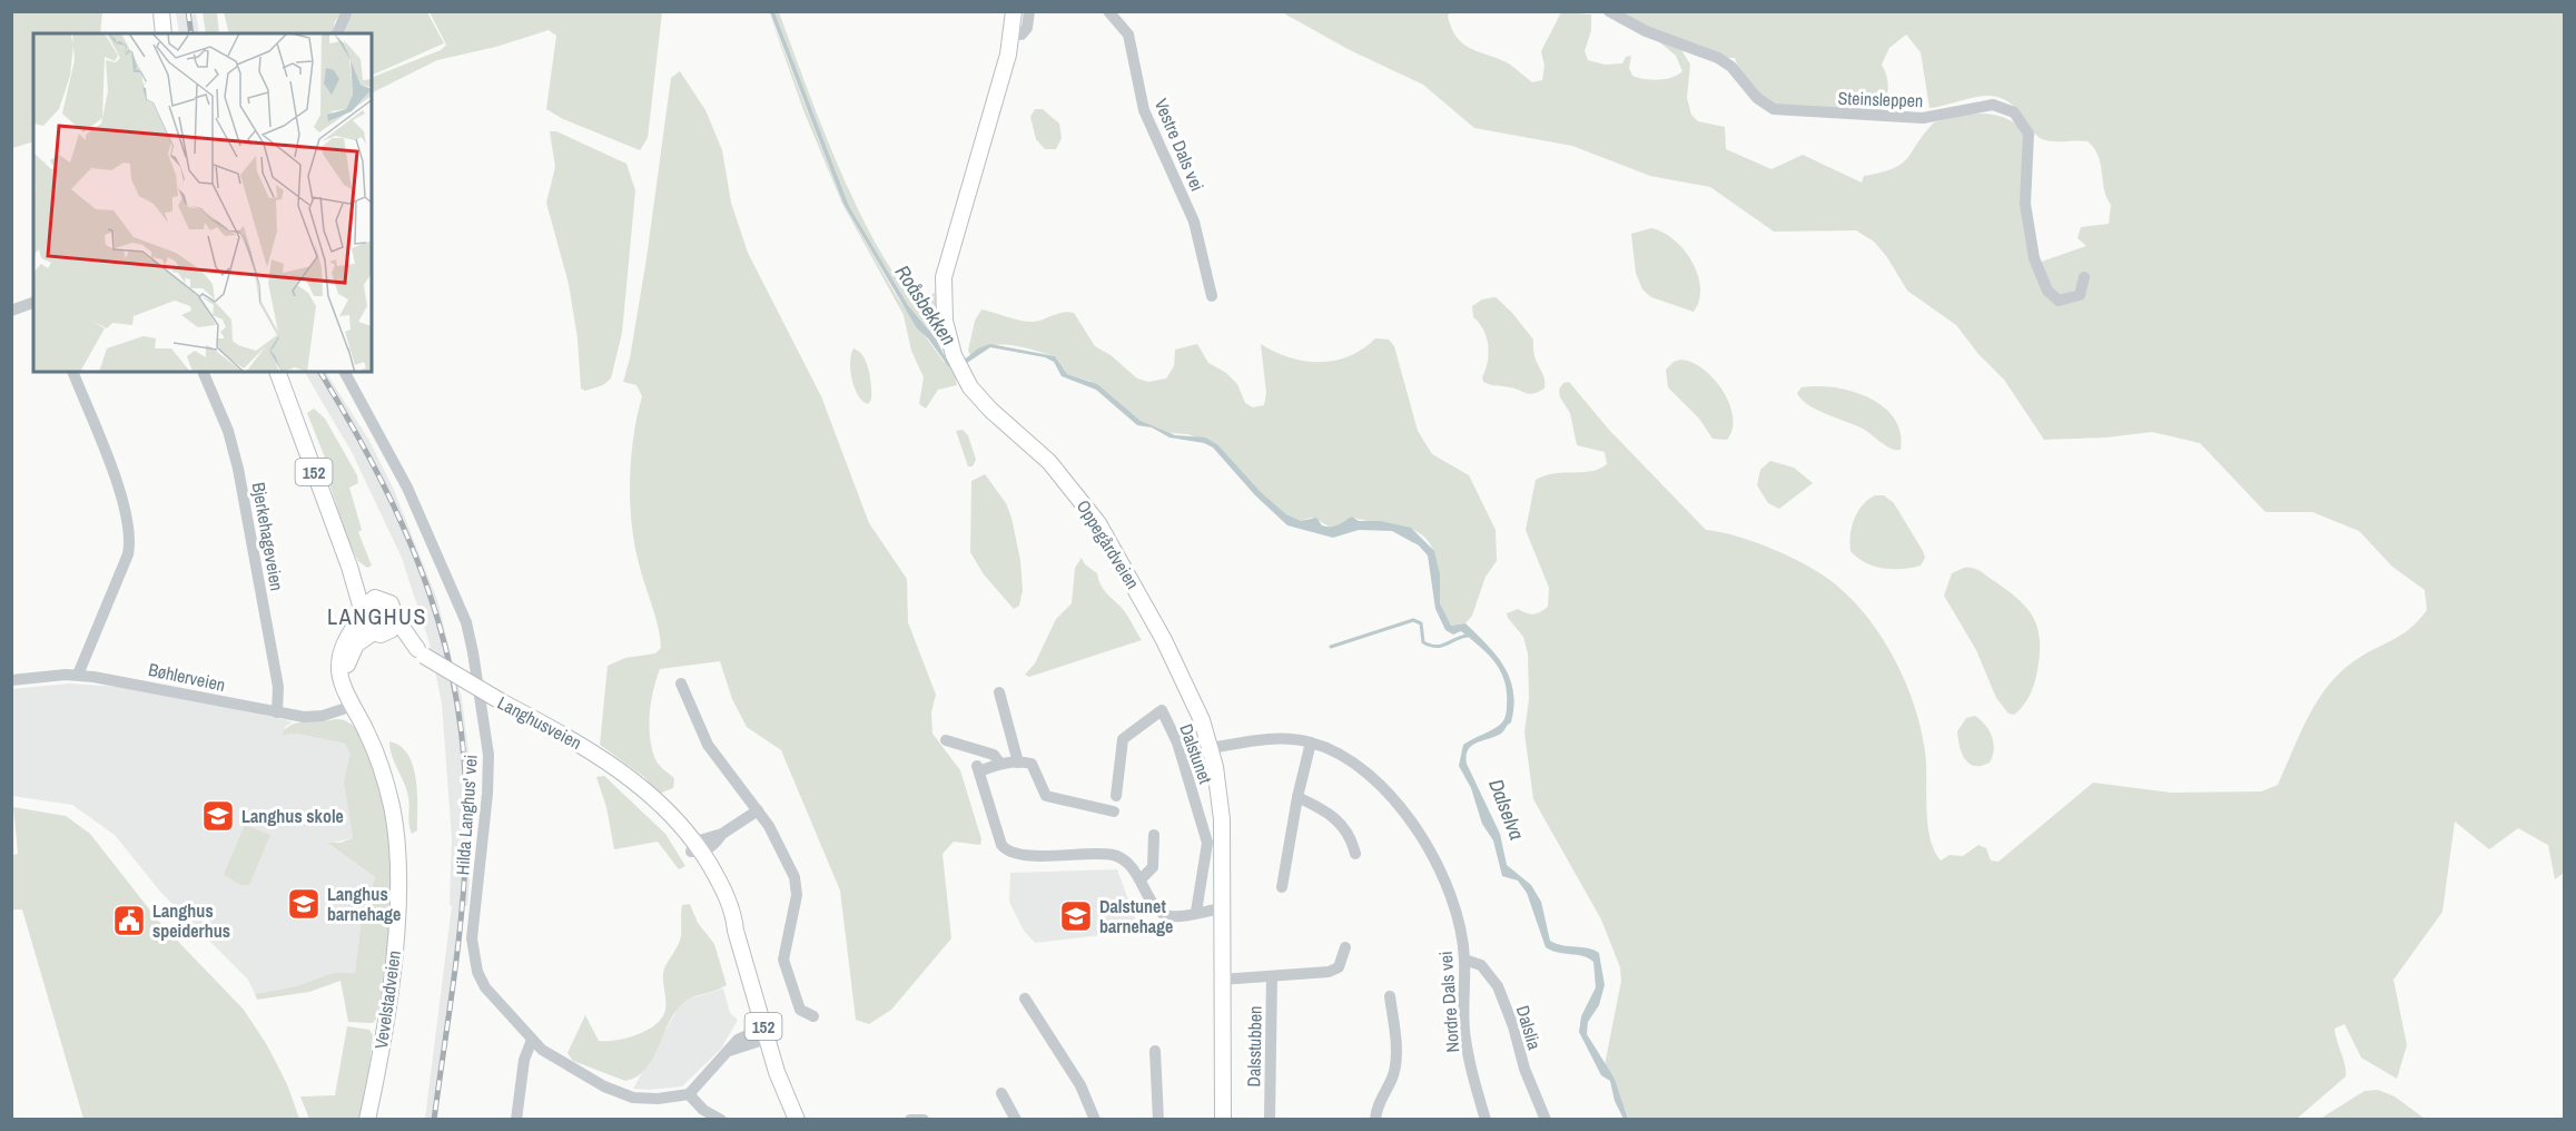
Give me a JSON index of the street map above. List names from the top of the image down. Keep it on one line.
{"streets":{"main road":["152","Oppegårdveien","Langhusveien","Vevelstadveien"],"street":["Steinsleppen","Vestre Dals vei","Bjerkehageveien","Bøhlerveien","Dalstunet","Hilda Langhus' vei","Nordre Dals vei","Dalslia","Dalsstubben"]},"crossings":[["Bjerkehageveien","Bøhlerveien"],["Oppegårdveien","Nordre Dals vei"],["Bøhlerveien","Vevelstadveien"],["Langhusveien","Vevelstadveien"],["Nordre Dals vei","Dalslia"]],"districts":["LANGHUS"],"water":["Roåsbekken","Dalselva"],"places":{"school or university":["Langhus skole","Langhus barnehage","Dalstunet barnehage"],"public building":["Langhus speiderhus"]}}
